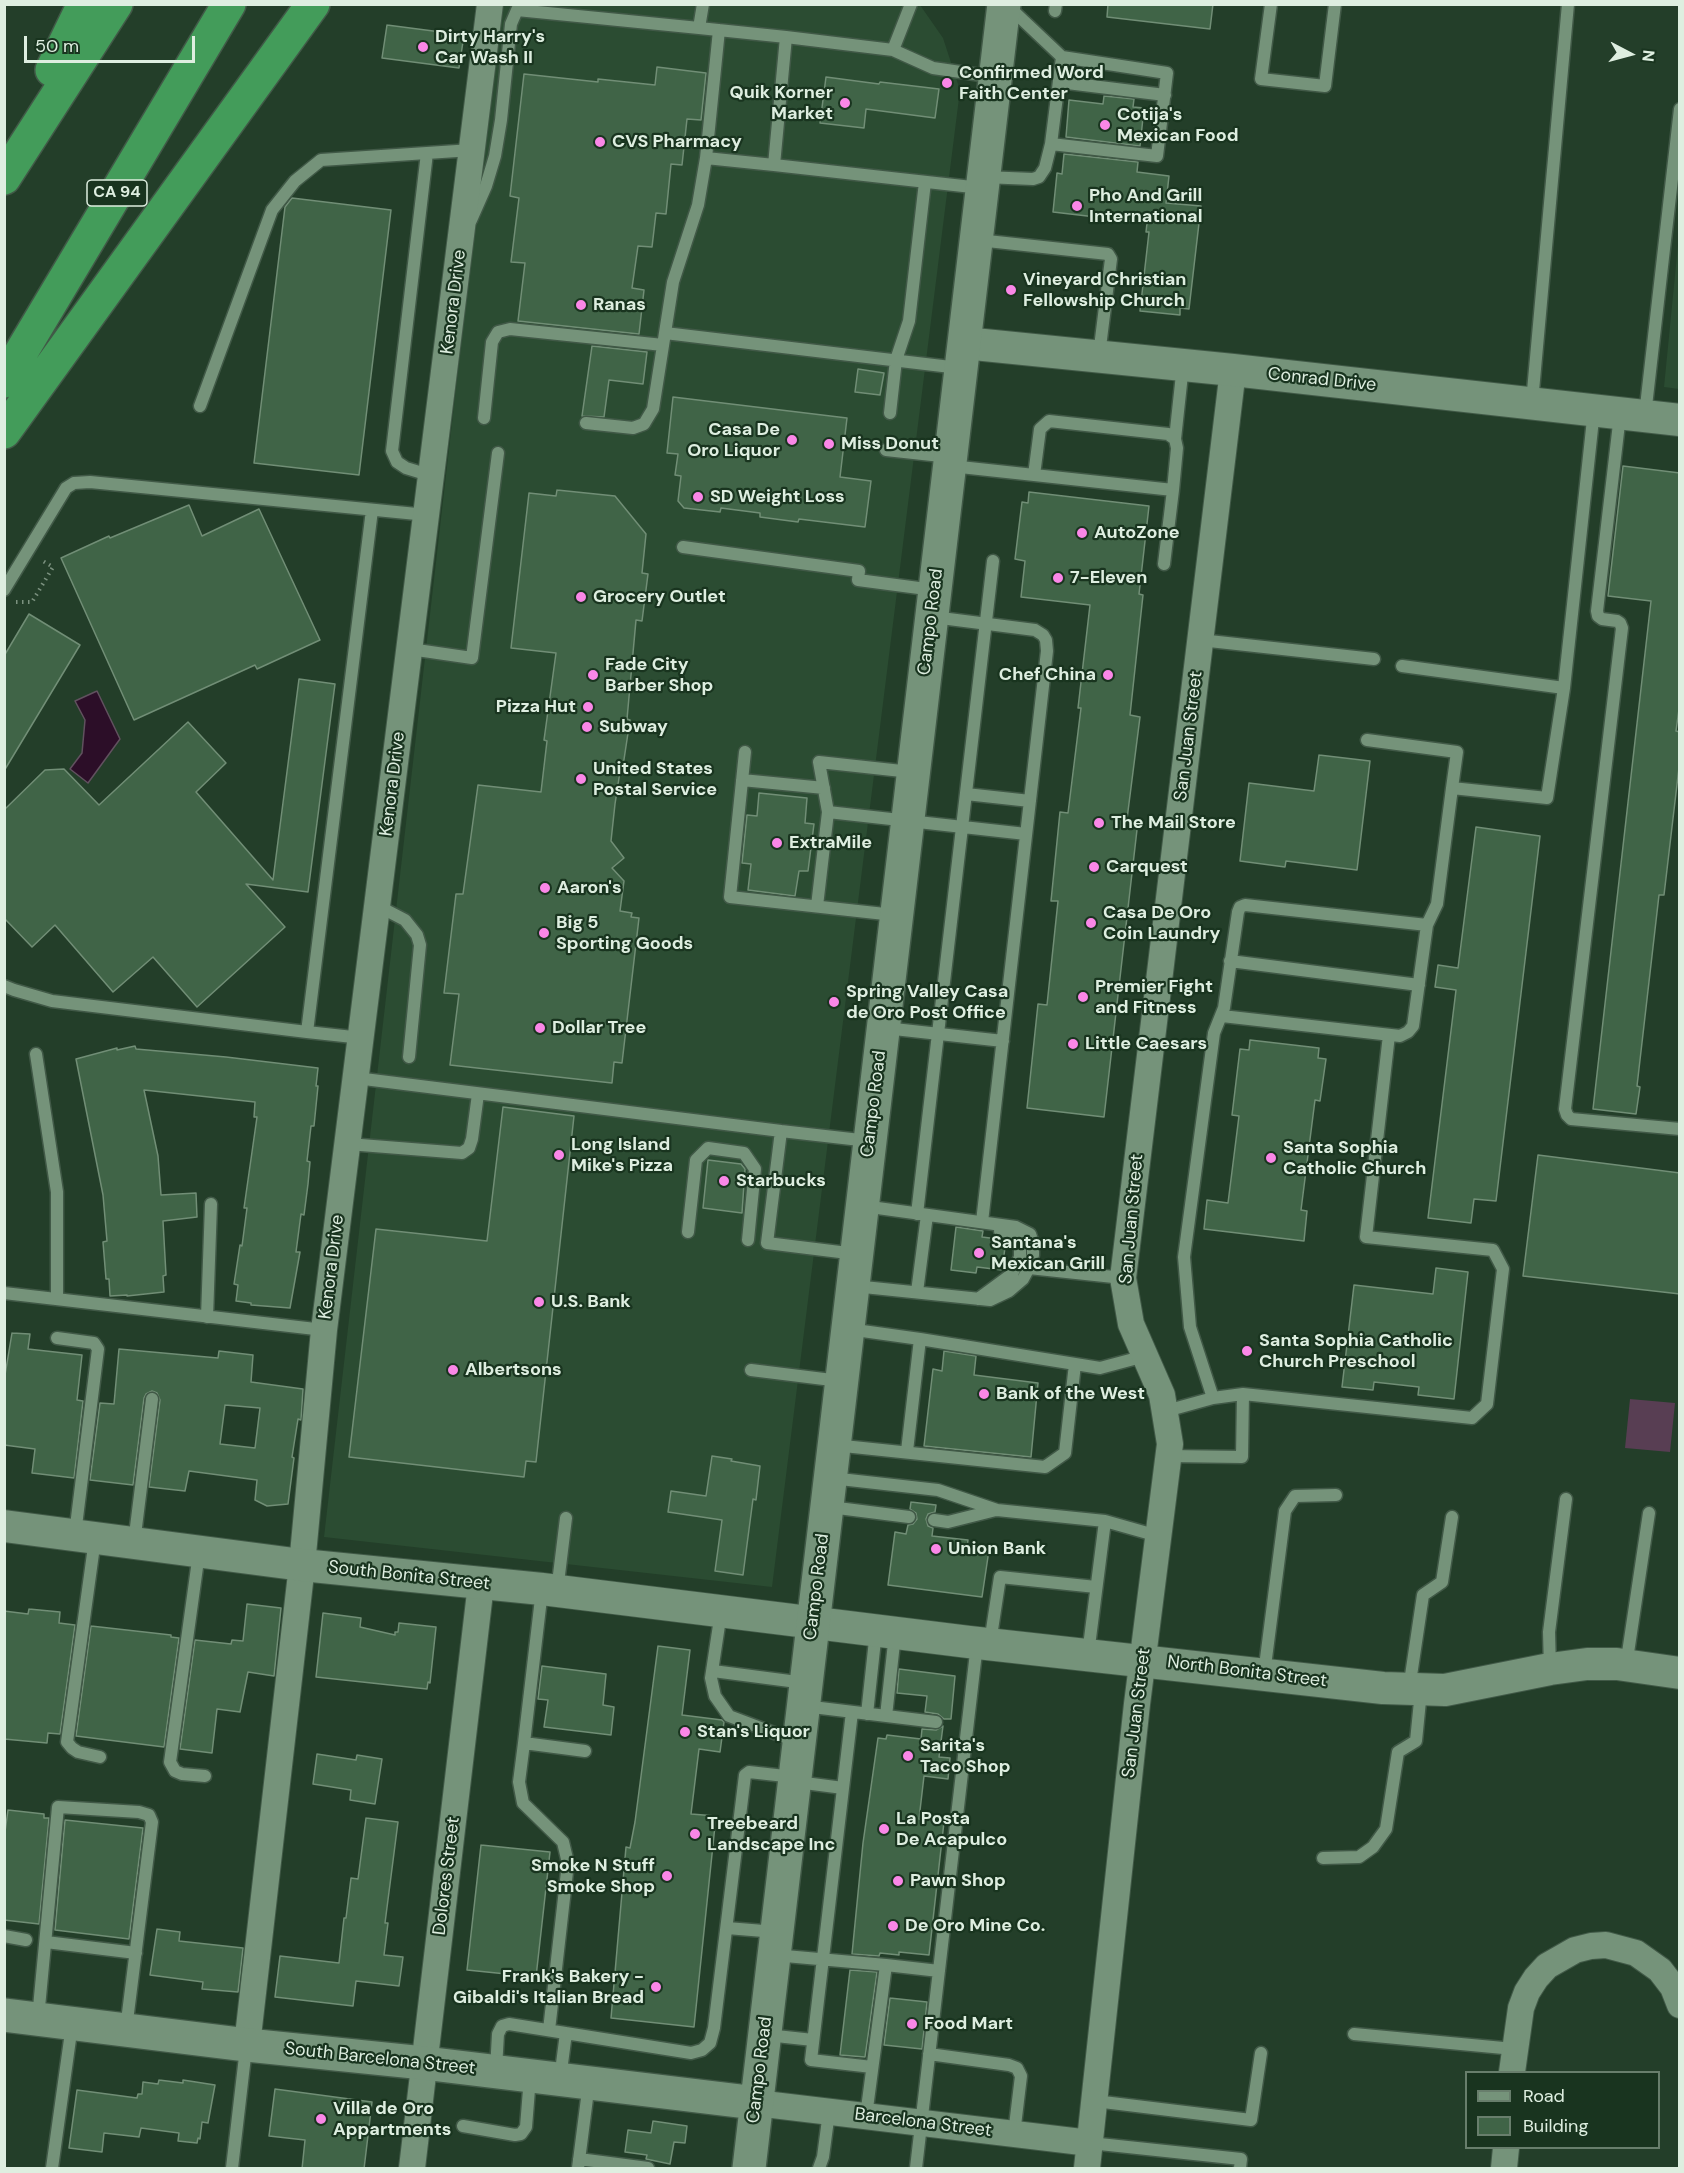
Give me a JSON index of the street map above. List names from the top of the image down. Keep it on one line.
{"streets":{"highway":["CA 94"],"main road":["Campo Road","South Barcelona Street"],"street":["Kenora Drive","Conrad Drive","San Juan Street","South Bonita Street","North Bonita Street","Dolores Street","Barcelona Street"]},"crossings":[["Kenora Drive","South Bonita Street"],["Kenora Drive","South Barcelona Street"],["Conrad Drive","Campo Road"],["Conrad Drive","San Juan Street"],["Campo Road","South Bonita Street"],["Campo Road","North Bonita Street"],["Campo Road","South Barcelona Street"],["Campo Road","Barcelona Street"],["San Juan Street","North Bonita Street"],["San Juan Street","Barcelona Street"],["South Bonita Street","North Bonita Street"],["South Bonita Street","Dolores Street"],["Dolores Street","South Barcelona Street"],["South Barcelona Street","Barcelona Street"]],"places":["Dirty Harry's Car Wash II","Confirmed Word Faith Center","Quik Korner Market","Cotija's Mexican Food","CVS Pharmacy","Pho And Grill International","Vineyard Christian Fellowship Church","Ranas","Casa De Oro Liquor","Miss Donut","SD Weight Loss","AutoZone","7-Eleven","Grocery Outlet","Fade City Barber Shop","Chef China","Pizza Hut","Subway","United States Postal Service","The Mail Store","ExtraMile","Carquest","Aaron's","Casa De Oro Coin Laundry","Big 5 Sporting Goods","Premier Fight and Fitness","Spring Valley Casa de Oro Post Office","Dollar Tree","Little Caesars","Long Island Mike's Pizza","Santa Sophia Catholic Church","Starbucks","Santana's Mexican Grill","U.S. Bank","Santa Sophia Catholic Church Preschool","Albertsons","Bank of the West","Union Bank","Stan's Liquor","Sarita's Taco Shop","La Posta De Acapulco","Treebeard Landscape Inc","Smoke N Stuff Smoke Shop","Pawn Shop","De Oro Mine Co.","Frank's Bakery - Gibaldi's Italian Bread","Food Mart","Villa de Oro Appartments"],"legend":["Road","Building"],"scale_bar":"50 m","north":"right"}
